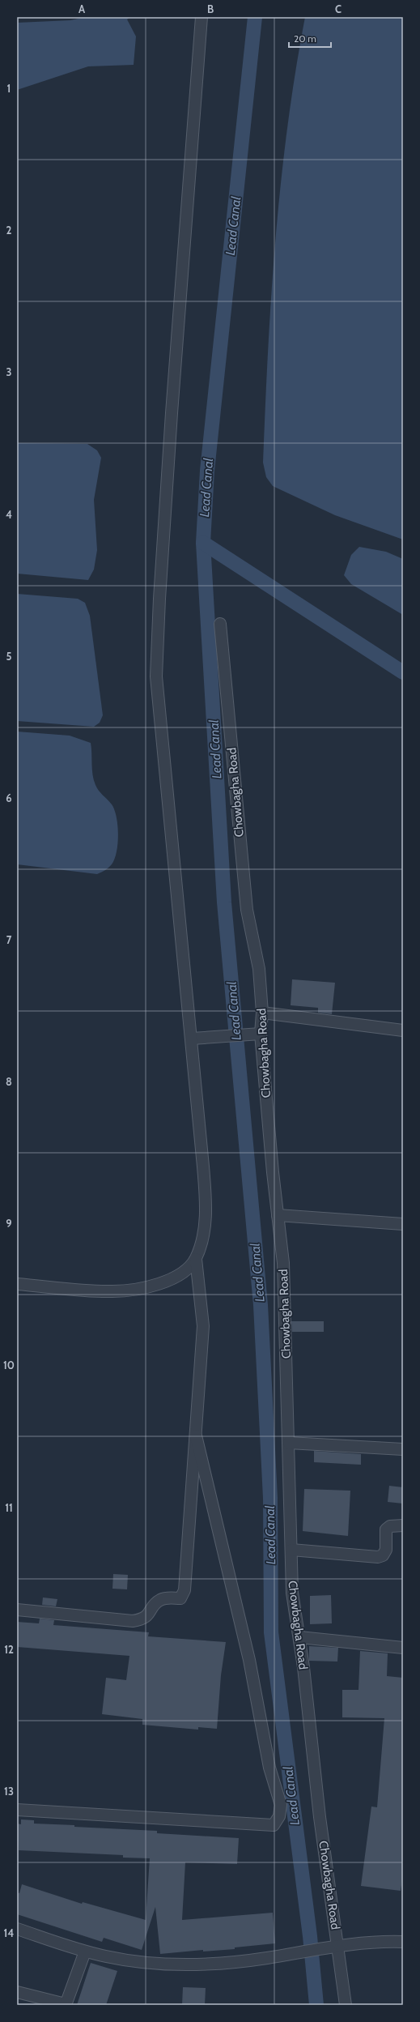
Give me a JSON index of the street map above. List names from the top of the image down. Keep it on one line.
{"streets":{"street":["Chowbagha Road"]},"water":["Lead Canal"],"scale_bar":"20 m","grid":{"columns":["A","B","C"],"rows":["1","2","3","4","5","6","7","8","9","10","11","12","13","14"]}}
